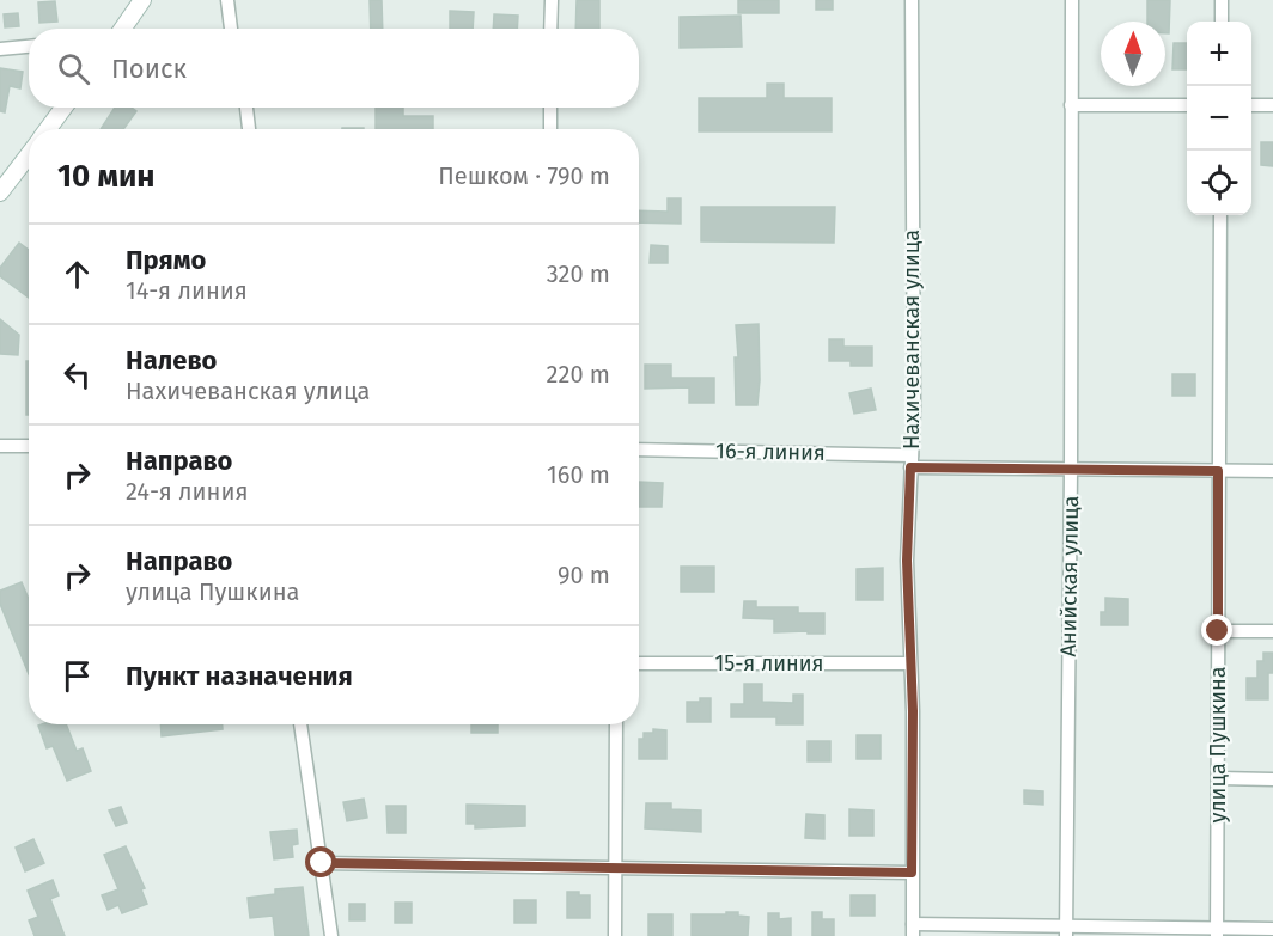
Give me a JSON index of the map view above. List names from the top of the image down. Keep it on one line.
{"streets":{"street":["Нахичеванская улица","16-я линия","Анийская улица","15-я линия","улица Пушкина"]},"crossings":[["Нахичеванская улица","16-я линия"],["Нахичеванская улица","15-я линия"],["16-я линия","Анийская улица"],["16-я линия","улица Пушкина"]],"north":"top","page":{"map_buttons":["+","−"],"search":"Поиск","heading":["10 мин","Пешком · 790 m"],"list":[["Прямо","14-я линия","320 m"],["Налево","Нахичеванская улица","220 m"],["Направо","24-я линия","160 m"],["Направо","улица Пушкина","90 m"],"Пункт назначения"]}}
